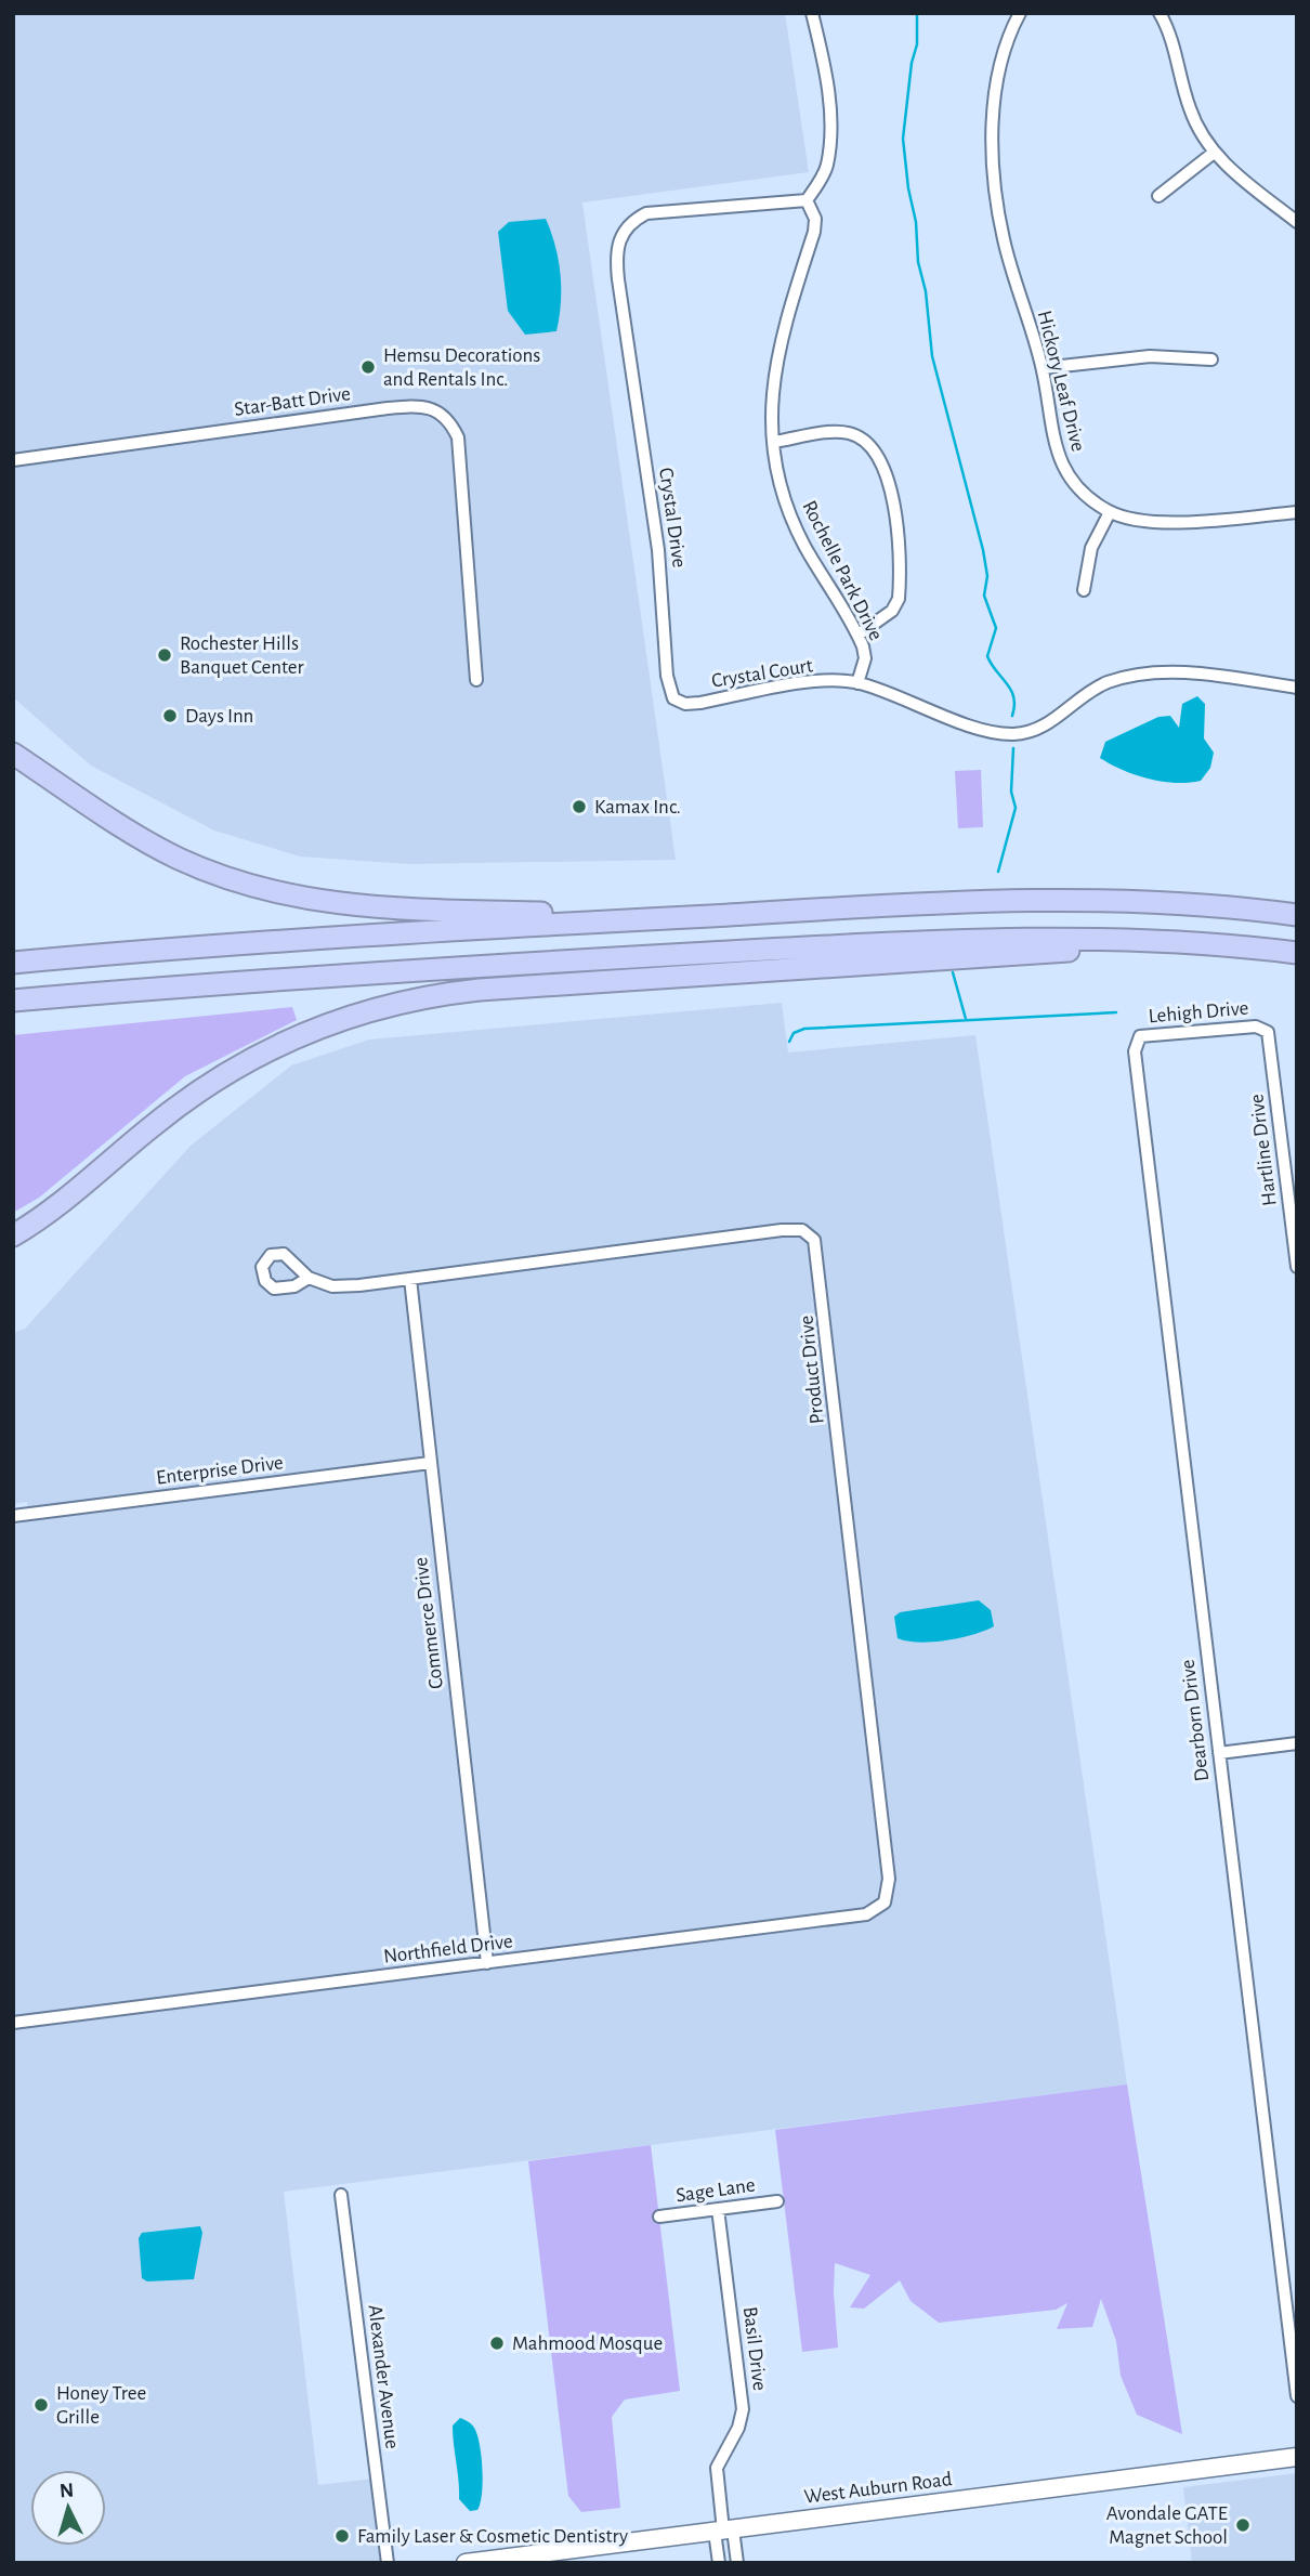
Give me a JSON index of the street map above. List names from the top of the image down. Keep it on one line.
{"streets":{"main road":["West Auburn Road"],"street":["Hickory Leaf Drive","Star-Batt Drive","Crystal Drive","Rochelle Park Drive","Crystal Court","Lehigh Drive","Hartline Drive","Product Drive","Enterprise Drive","Commerce Drive","Dearborn Drive","Northfield Drive","Sage Lane","Basil Drive","Alexander Avenue"]},"crossings":[["Crystal Drive","Rochelle Park Drive"],["Crystal Drive","Crystal Court"],["Rochelle Park Drive","Crystal Court"],["Lehigh Drive","Hartline Drive"],["Lehigh Drive","Dearborn Drive"],["Product Drive","Commerce Drive"],["Product Drive","Northfield Drive"],["Enterprise Drive","Commerce Drive"],["Commerce Drive","Northfield Drive"],["Sage Lane","Basil Drive"],["Basil Drive","West Auburn Road"]],"places":["Hemsu Decorations and Rentals Inc.","Rochester Hills Banquet Center","Days Inn","Kamax Inc.","Mahmood Mosque","Honey Tree Grille","Avondale GATE Magnet School","Family Laser & Cosmetic Dentistry"],"north":"top"}
